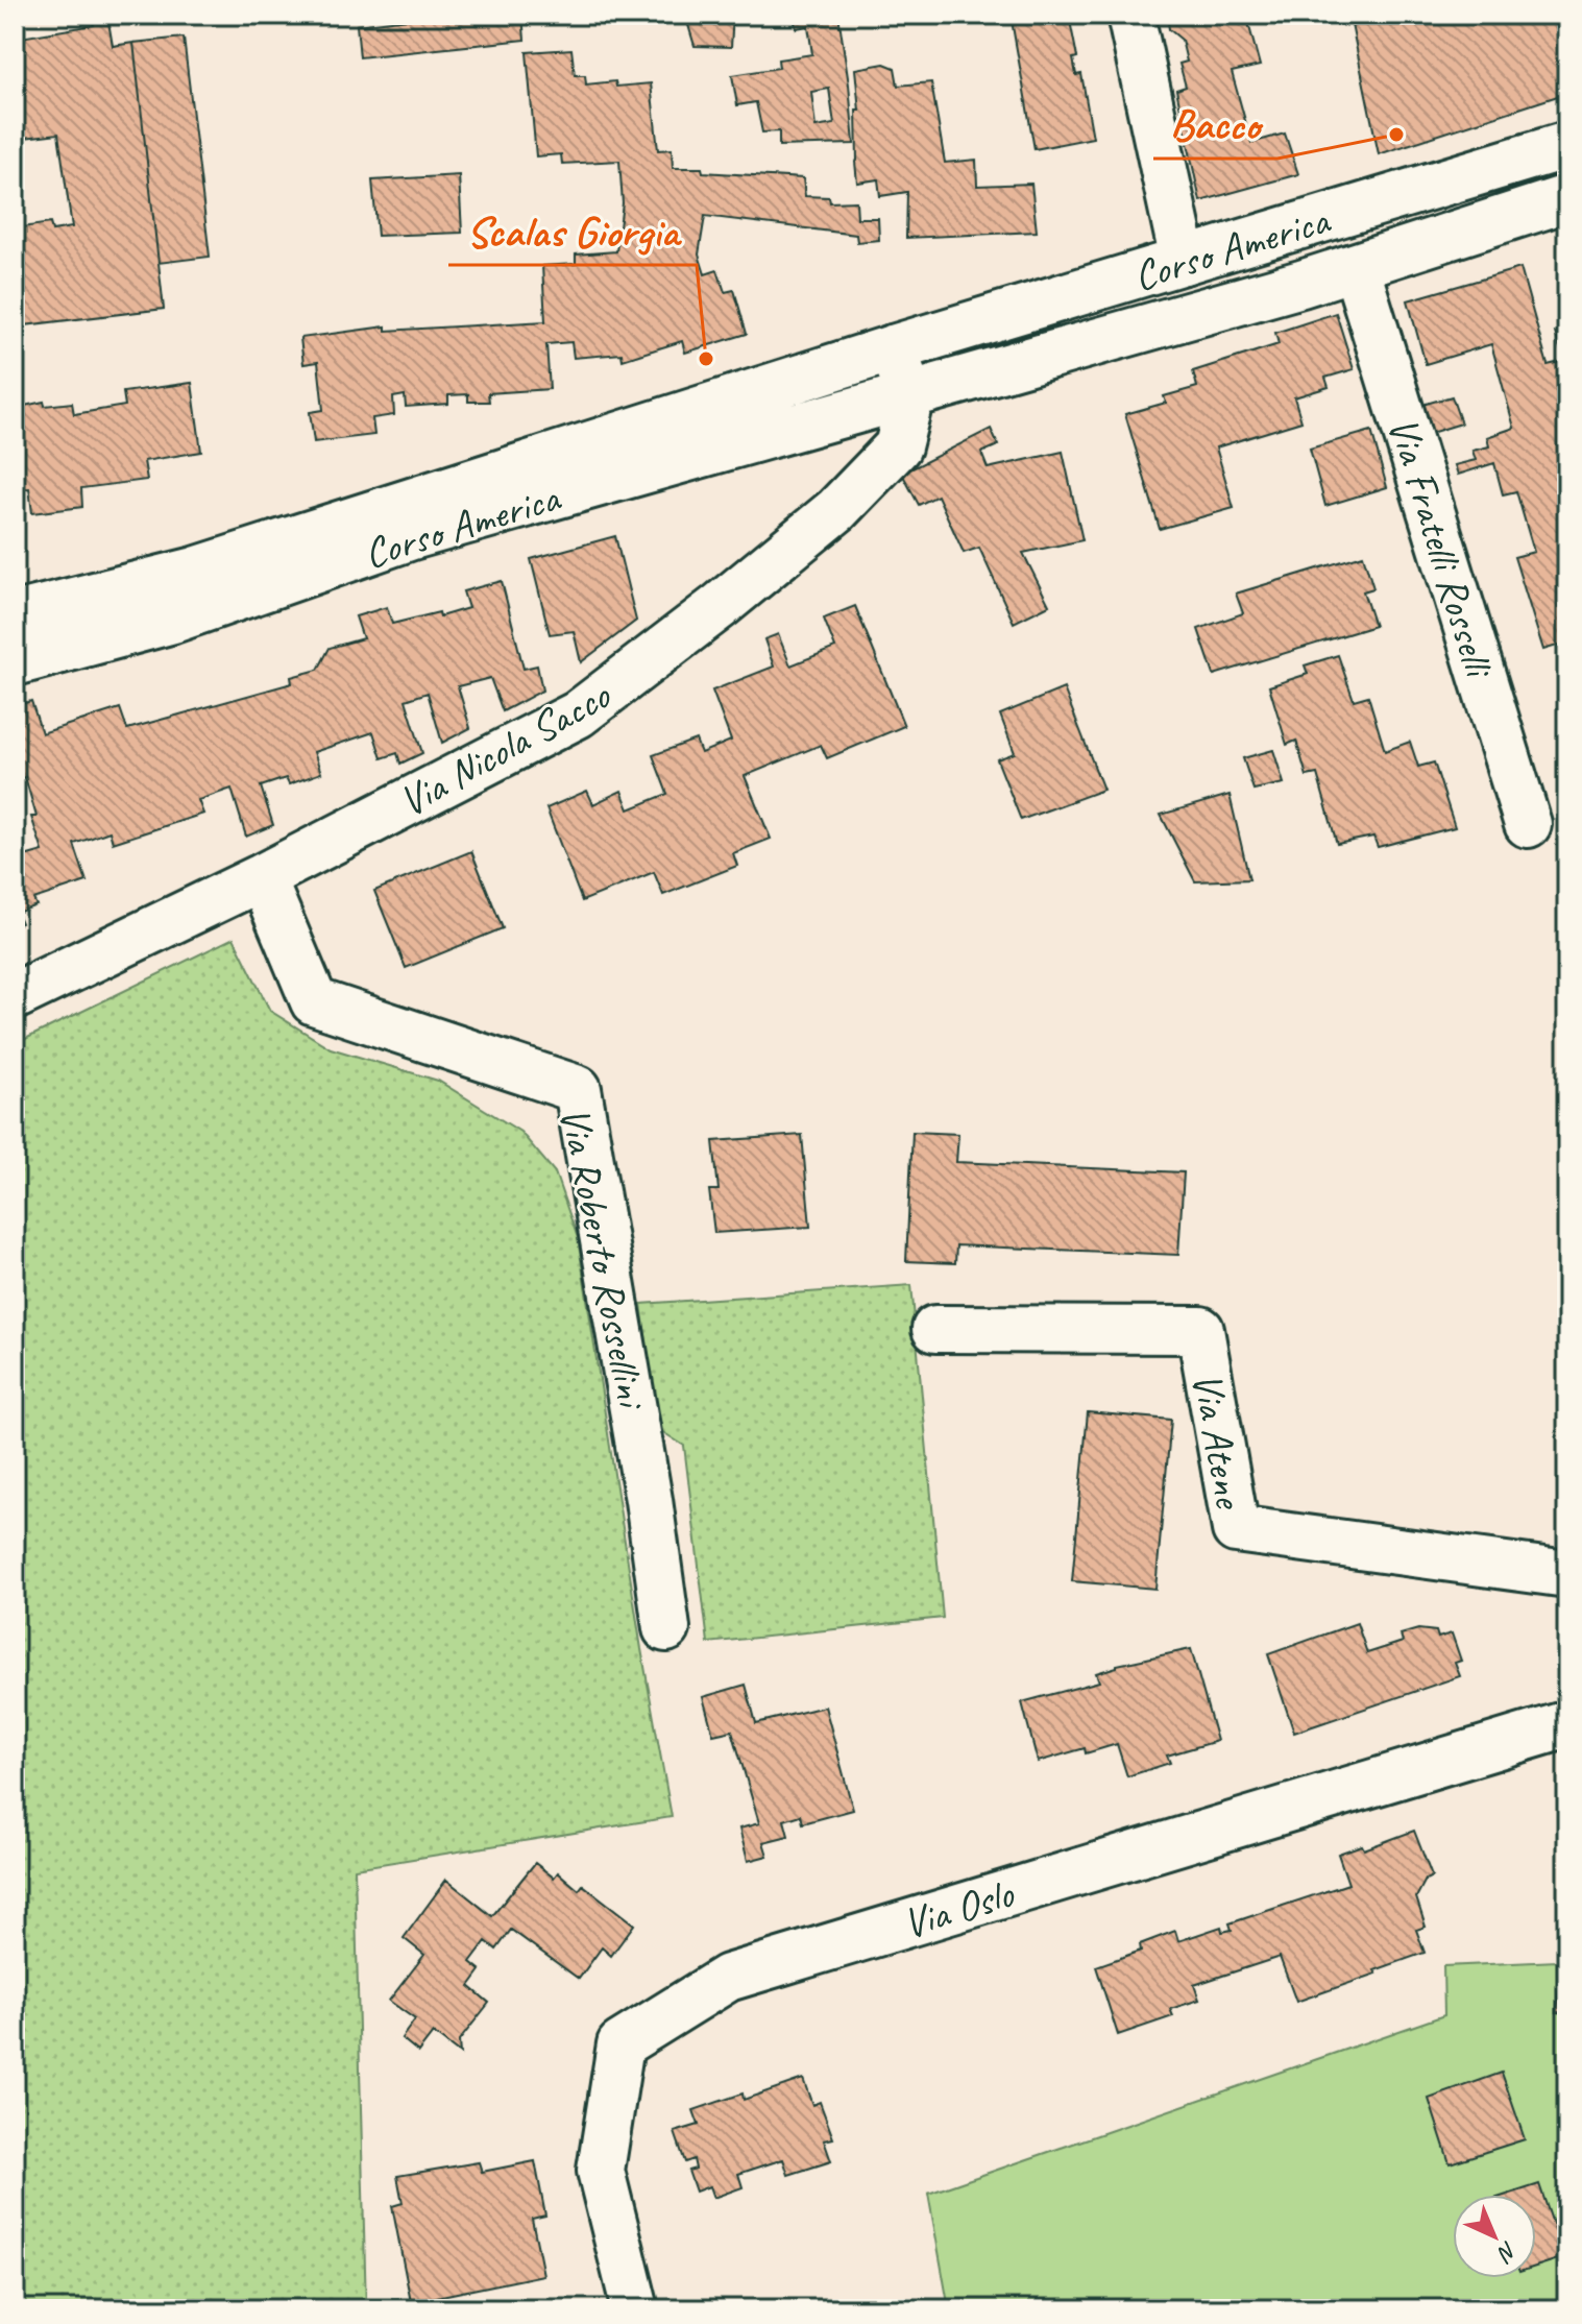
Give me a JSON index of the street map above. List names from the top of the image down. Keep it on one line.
{"streets":{"street":["Corso America","Via Fratelli Rosselli","Via Nicola Sacco","Via Roberto Rossellini","Via Atene","Via Oslo"]},"crossings":[["Corso America","Via Fratelli Rosselli"],["Corso America","Via Nicola Sacco"],["Via Nicola Sacco","Via Roberto Rossellini"]],"places":["Bacco","Scalas Giorgia"],"north":"bottom right"}
